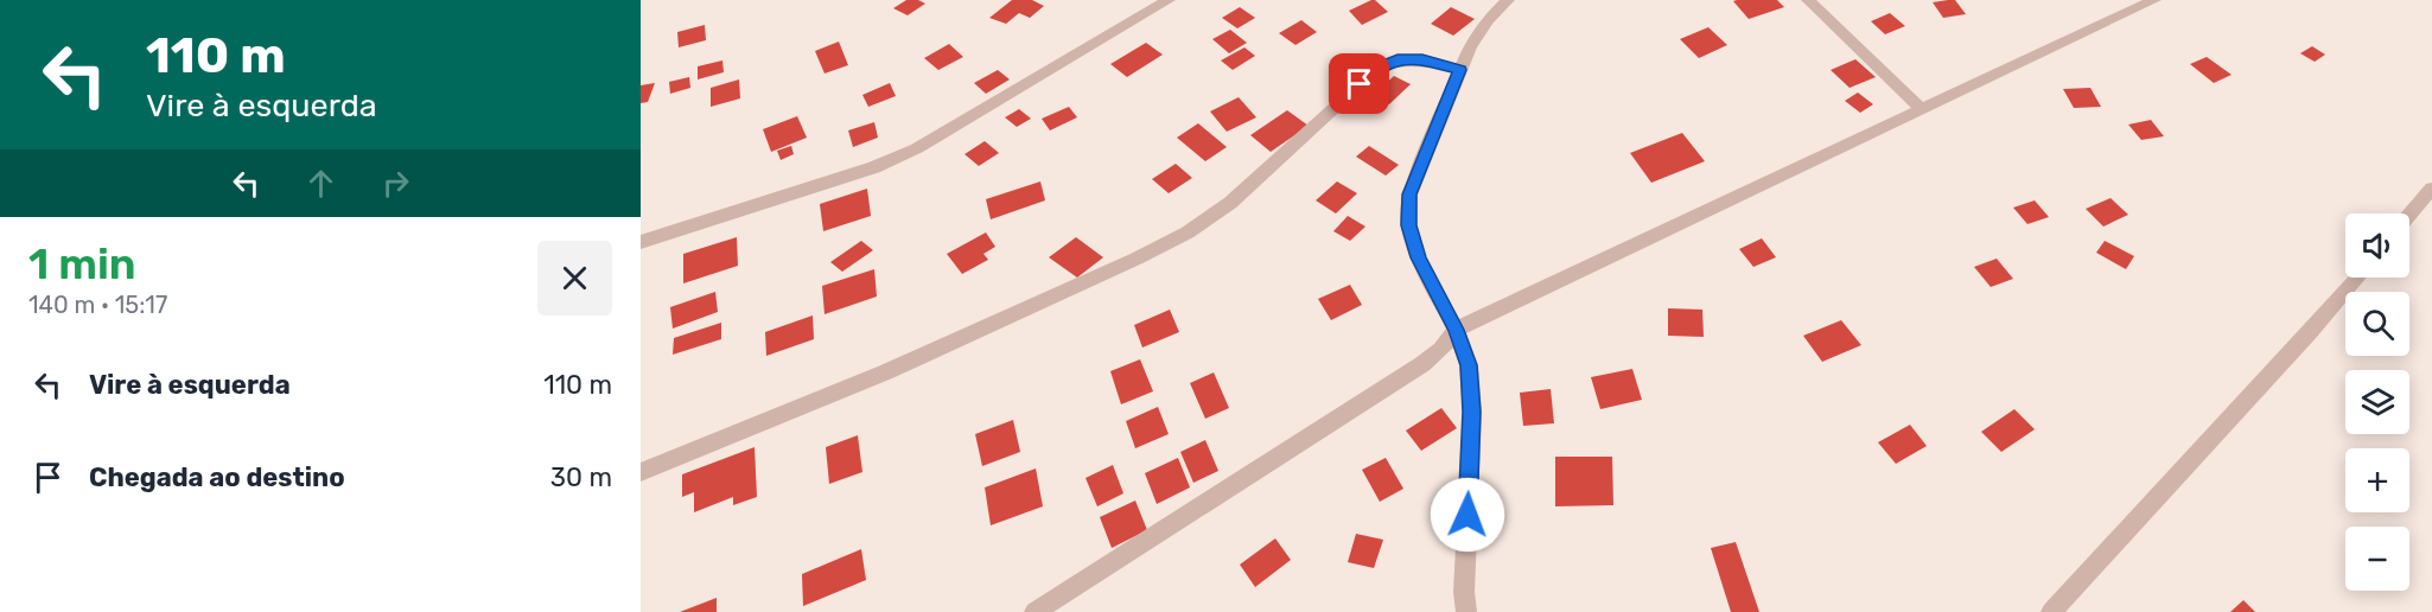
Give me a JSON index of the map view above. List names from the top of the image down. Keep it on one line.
{"page":{"turn":["110 m","Vire à esquerda"],"map_buttons":["+","−"],"heading":["1 min","140 m · 15:17"],"list":[{"name":"Vire à esquerda","value":"110 m"},{"name":"Chegada ao destino","value":"30 m"}]}}
